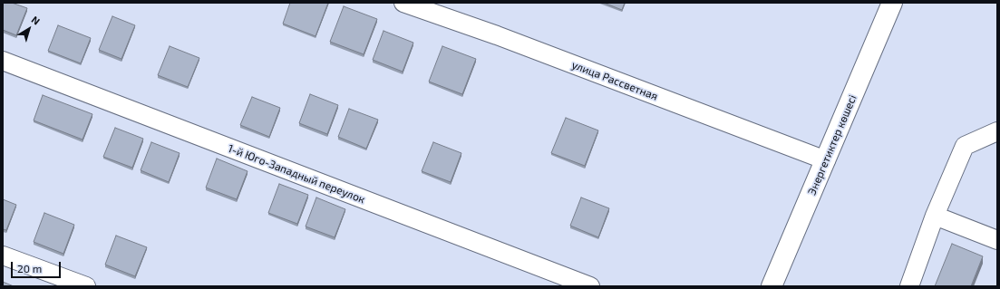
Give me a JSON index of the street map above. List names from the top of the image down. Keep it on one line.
{"streets":{"main road":["Энергетиктер көшесі"],"street":["улица Рассветная","1-й Юго-Западный переулок"]},"crossings":[["улица Рассветная","Энергетиктер көшесі"]],"scale_bar":"20 m","north":"top right"}
